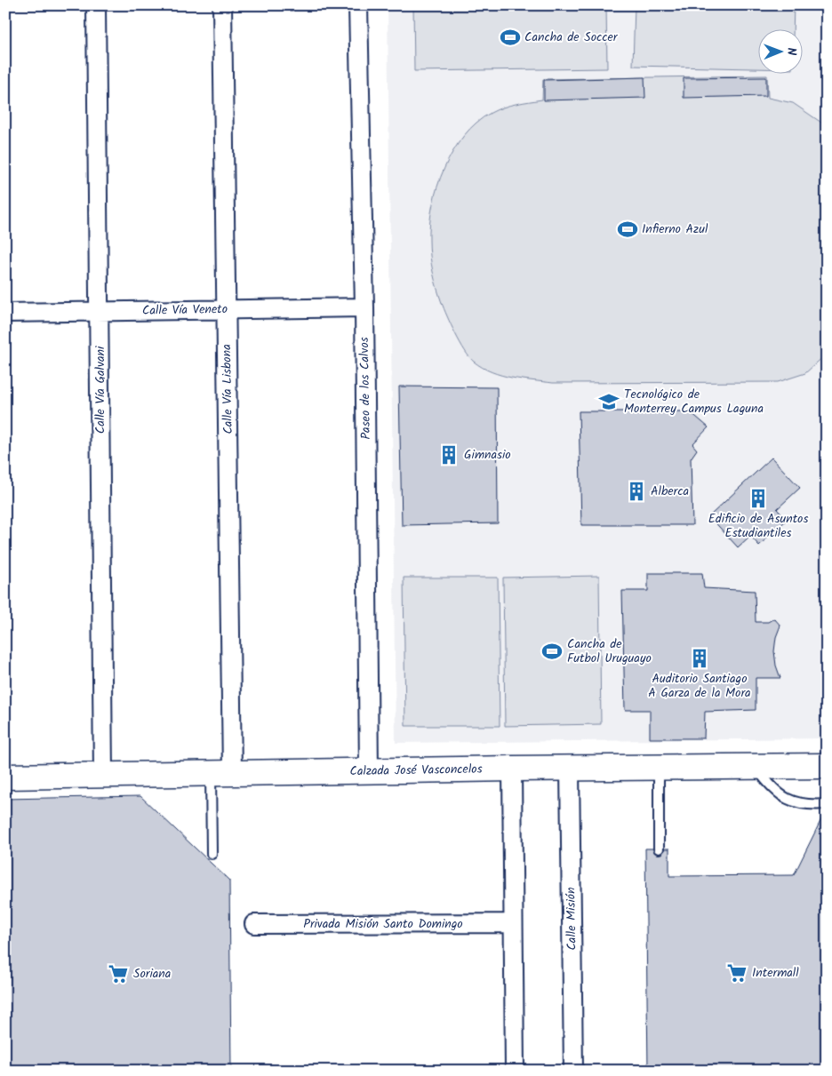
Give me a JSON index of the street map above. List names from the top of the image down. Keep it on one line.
{"streets":{"main road":["Calzada José Vasconcelos"],"street":["Calle Vía Veneto","Paseo de los Calvos","Calle Vía Lisbona","Calle Vía Galvani","Calle Misión","Privada Misión Santo Domingo"]},"crossings":[["Calle Vía Veneto","Paseo de los Calvos"],["Calle Vía Veneto","Calle Vía Lisbona"],["Calle Vía Veneto","Calle Vía Galvani"],["Paseo de los Calvos","Calzada José Vasconcelos"],["Calle Vía Lisbona","Calzada José Vasconcelos"],["Calle Vía Galvani","Calzada José Vasconcelos"],["Calzada José Vasconcelos","Calle Misión"]],"places":{"sports":["Cancha de Soccer","Infierno Azul","Cancha de Futbol Uruguayo"],"school or university":["Tecnológico de Monterrey Campus Laguna"],"building":["Gimnasio","Alberca","Edificio de Asuntos Estudiantiles","Auditorio Santiago A Garza de la Mora"],"supermarket":["Intermall","Soriana"]},"north":"right"}
